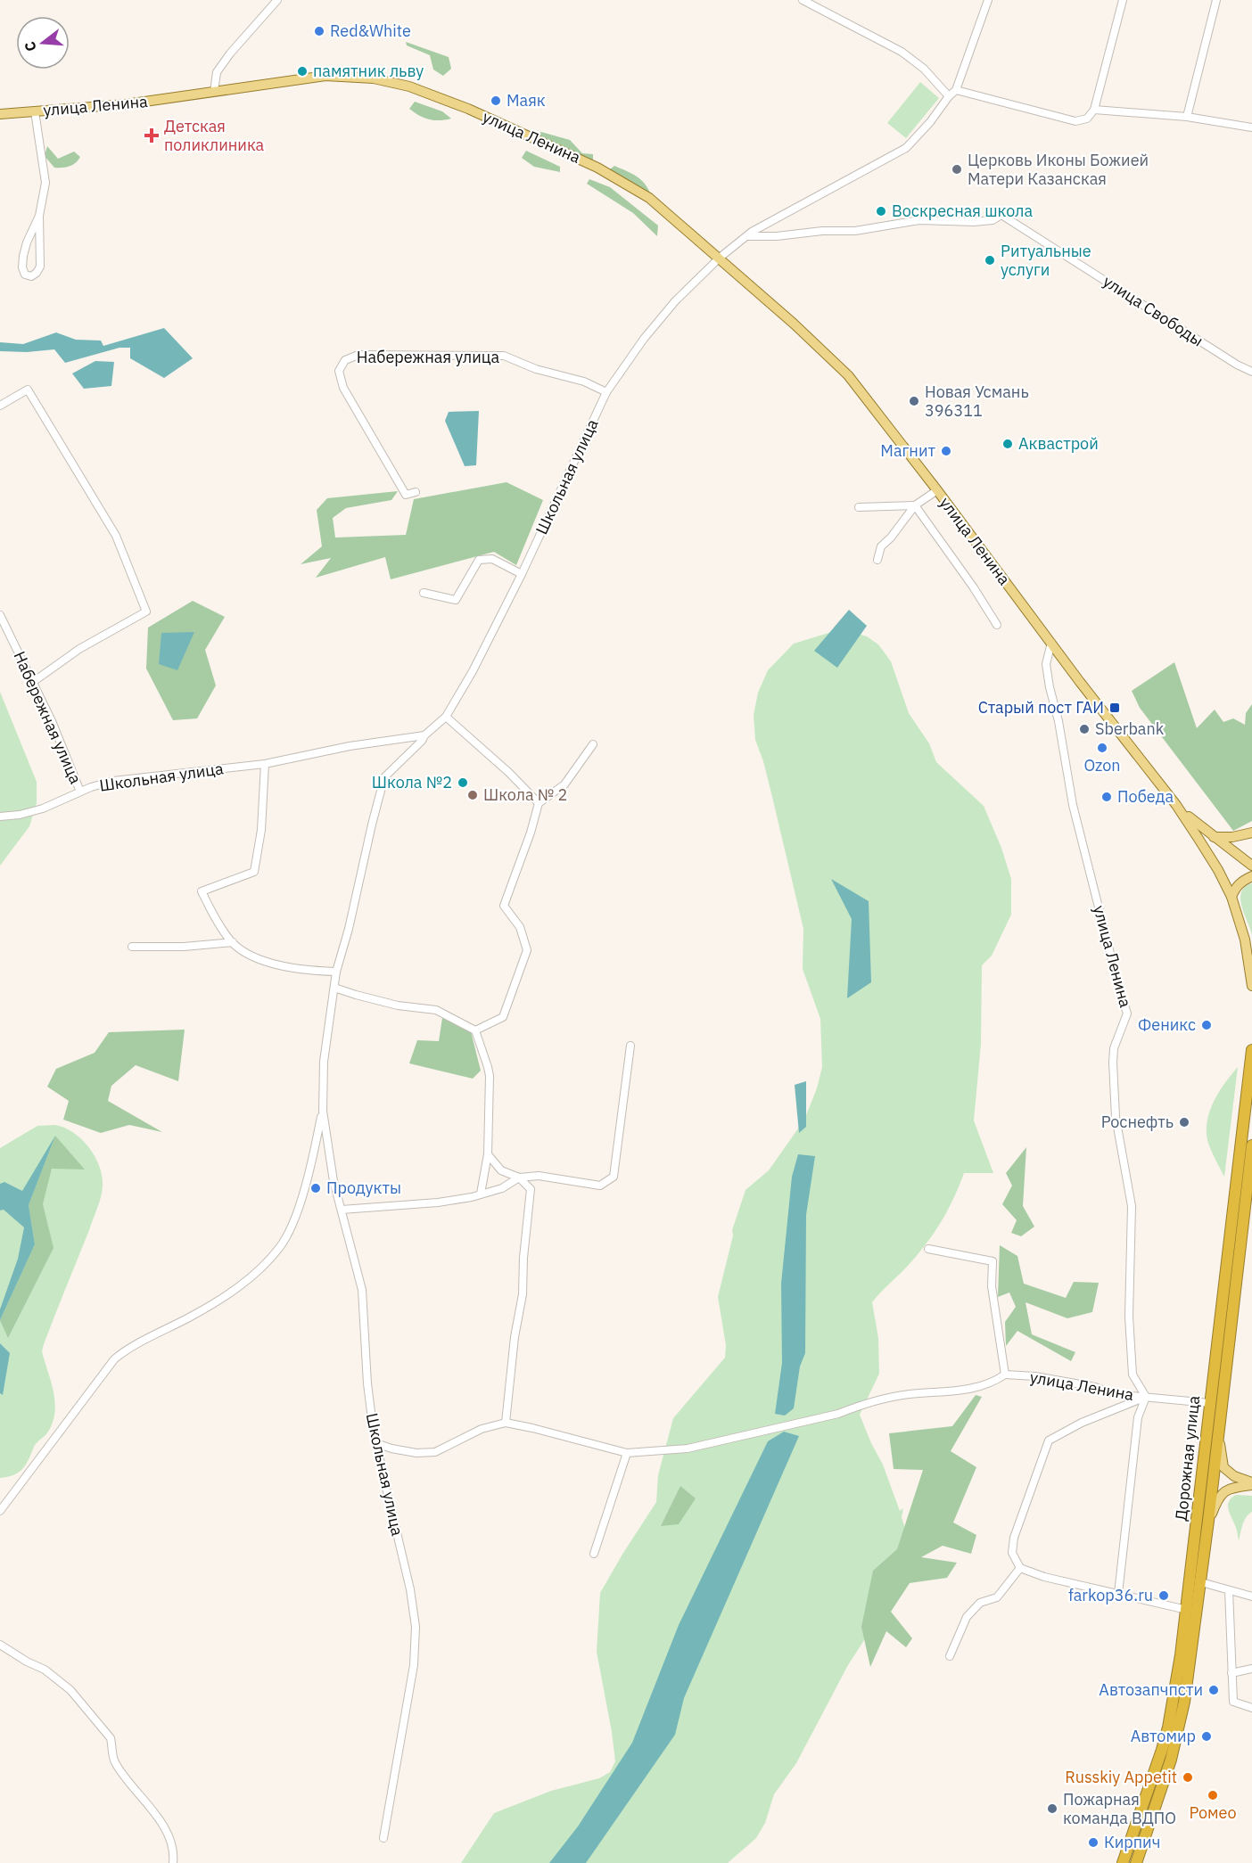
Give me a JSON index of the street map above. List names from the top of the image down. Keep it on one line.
{"streets":{"highway":["Дорожная улица"],"main road":["улица Ленина"],"street":["улица Свободы","Набережная улица","Школьная улица"]},"crossings":[["улица Ленина","Школьная улица"],["улица Ленина","Дорожная улица"],["Набережная улица","Школьная улица"]],"places":{"other":["Red&White","памятник льву","Маяк","Церковь Иконы Божией Матери Казанская","Воскресная школа","Ритуальные услуги","Новая Усмань 396311","Аквастрой","Магнит","Sberbank","Ozon","Школа №2","Школа № 2","Победа","Феникс","Роснефть","Продукты","farkop36.ru","Автозапчпсти","Автомир","Russkiy Appetit","Ромео","Пожарная команда ВДПО","Кирпич"],"health":["Детская поликлиника"],"transit":["Старый пост ГАИ"]},"north":"left"}
